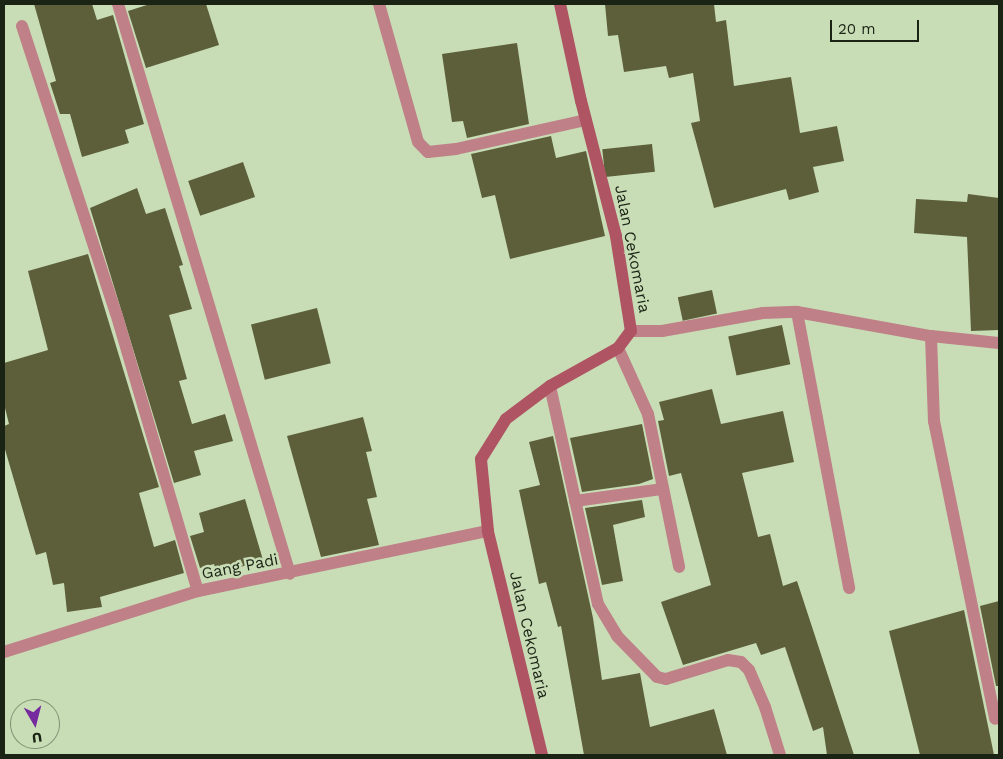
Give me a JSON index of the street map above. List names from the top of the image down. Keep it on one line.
{"streets":{"street":["Jalan Cekomaria","Gang Padi"]},"crossings":[["Jalan Cekomaria","Gang Padi"]],"scale_bar":"20 m","north":"bottom"}
